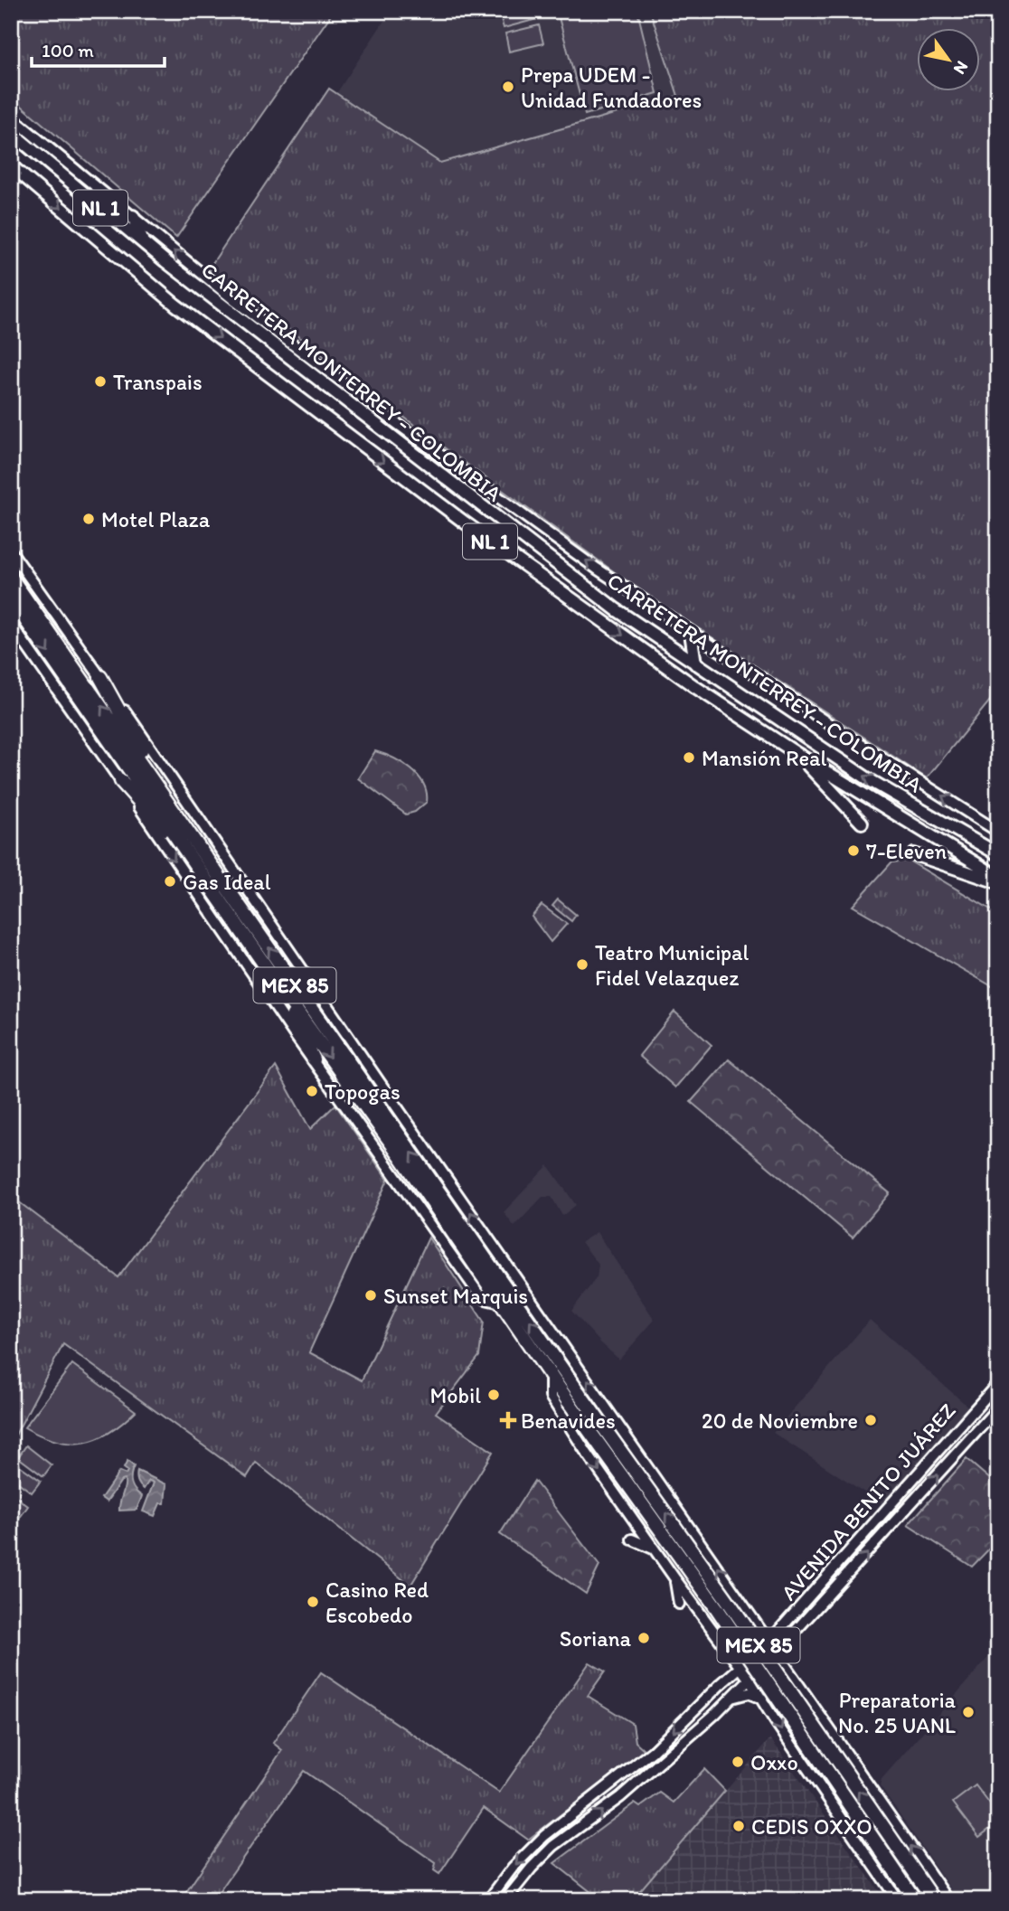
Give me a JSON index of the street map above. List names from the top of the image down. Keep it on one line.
{"streets":{"highway":["MEX 85"],"main road":["NL 1","CARRETERA MONTERREY - COLOMBIA"],"street":["AVENIDA BENITO JUÁREZ"]},"places":{"other":["Prepa UDEM - Unidad Fundadores","Transpais","Motel Plaza","Mansión Real","7-Eleven","Gas Ideal","Teatro Municipal Fidel Velazquez","Topogas","Sunset Marquis","Mobil","20 de Noviembre","Casino Red Escobedo","Soriana","Preparatoria No. 25 UANL","Oxxo","CEDIS OXXO"],"health":["Benavides"]},"scale_bar":"100 m","north":"bottom right"}
